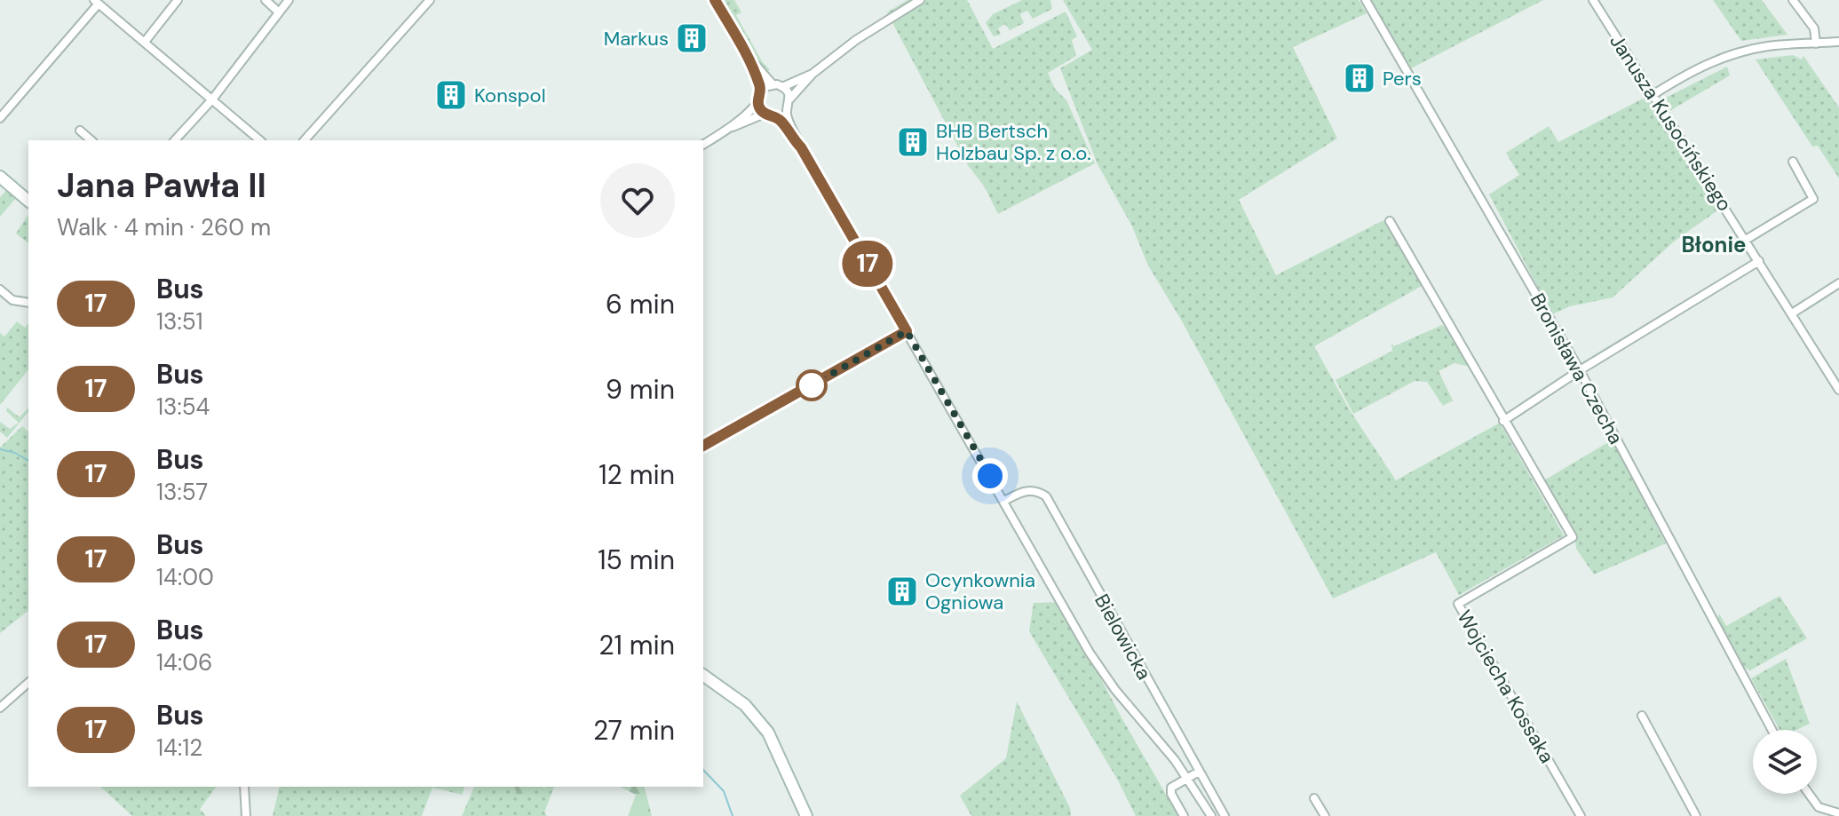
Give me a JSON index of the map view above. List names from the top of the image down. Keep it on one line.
{"streets":{"street":["Janusza Kusocińskiego","Bronisława Czecha","Bielowicka","Wojciecha Kossaka"]},"districts":["Błonie"],"places":{"building":["Markus","Pers","Konspol","BHB Bertsch Holzbau Sp. z o.o.","Ocynkownia Ogniowa"]},"lines":["bus line 17"],"page":{"on_map":"17","heading":["Jana Pawła II","Walk · 4 min · 260 m"],"list":[{"mark":"17","name":"Bus","note":"13:51","value":"6 min"},{"mark":"17","name":"Bus","note":"13:54","value":"9 min"},{"mark":"17","name":"Bus","note":"13:57","value":"12 min"},{"mark":"17","name":"Bus","note":"14:00","value":"15 min"},{"mark":"17","name":"Bus","note":"14:06","value":"21 min"},{"mark":"17","name":"Bus","note":"14:12","value":"27 min"}]}}
